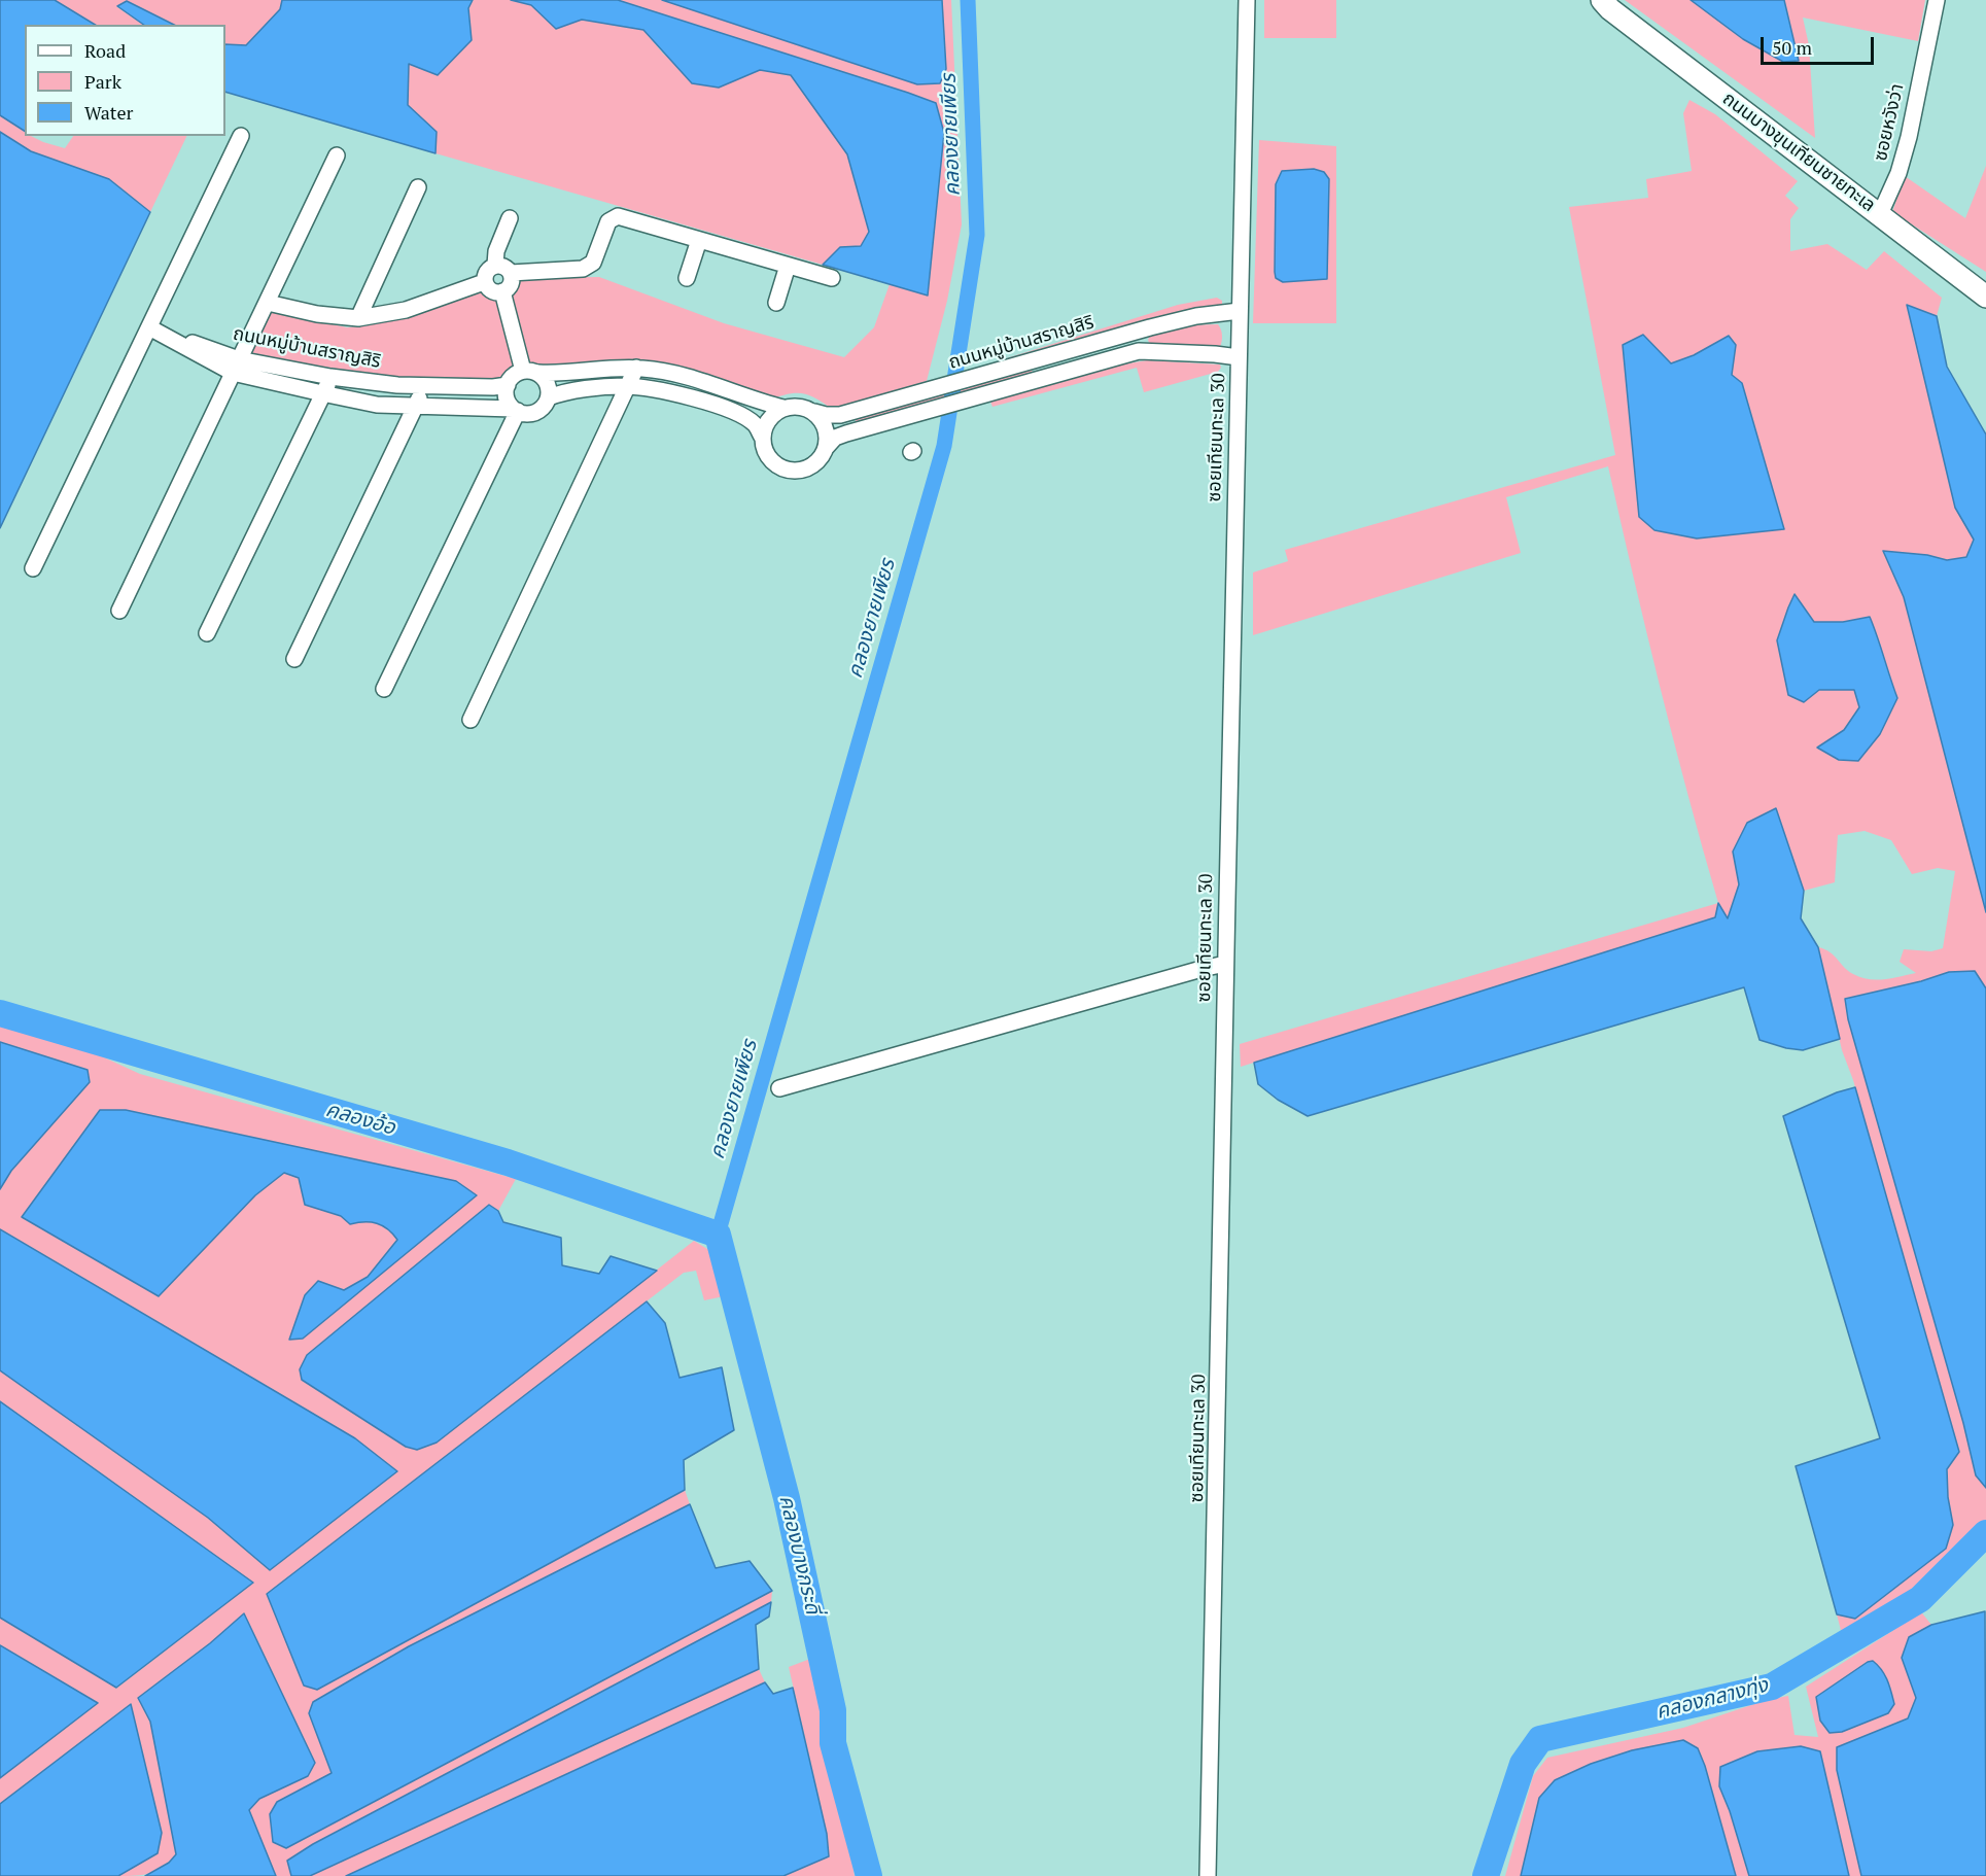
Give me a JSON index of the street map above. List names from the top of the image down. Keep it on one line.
{"streets":{"main road":["ถนนบางขุนเทียนชายทะเล"],"street":["ซอยหวังว่า","ถนนหมู่บ้านสราญสิริ","ซอยเทียนทะเล 30"]},"crossings":[["ซอยหวังว่า","ถนนบางขุนเทียนชายทะเล"],["ถนนหมู่บ้านสราญสิริ","ซอยเทียนทะเล 30"]],"water":["คลองยายเพียร","คลองอ้อ","คลองบางกระดี่","คลองกลางทุ่ง"],"legend":["Road","Park","Water"],"scale_bar":"50 m"}
